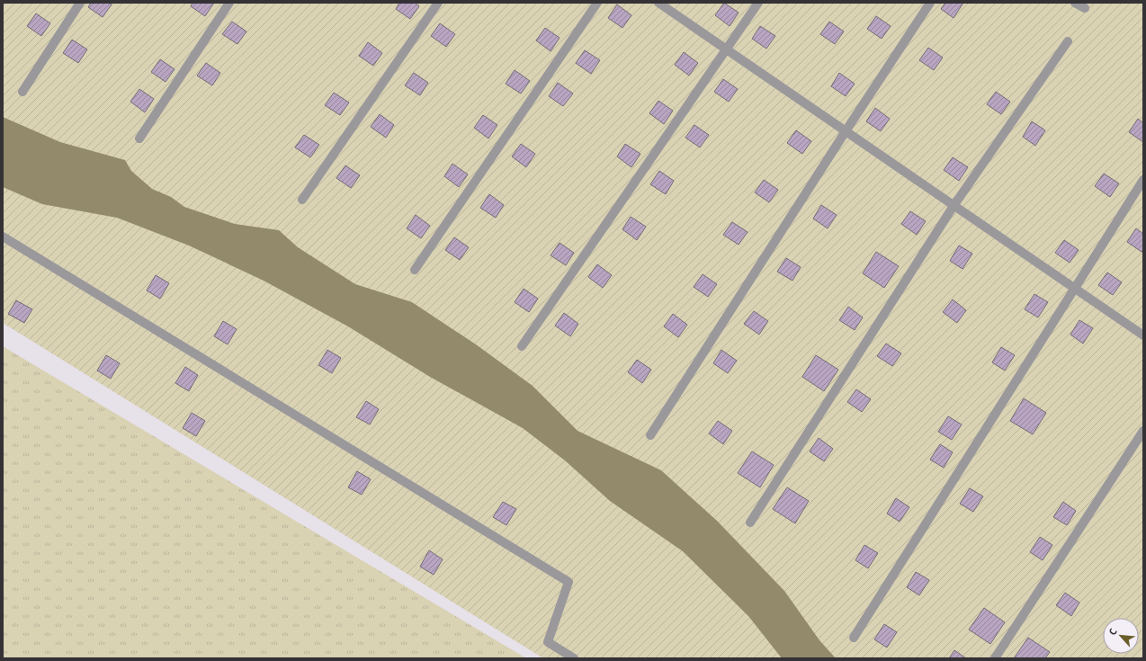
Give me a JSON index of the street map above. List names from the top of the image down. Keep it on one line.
{"north":"top left"}
